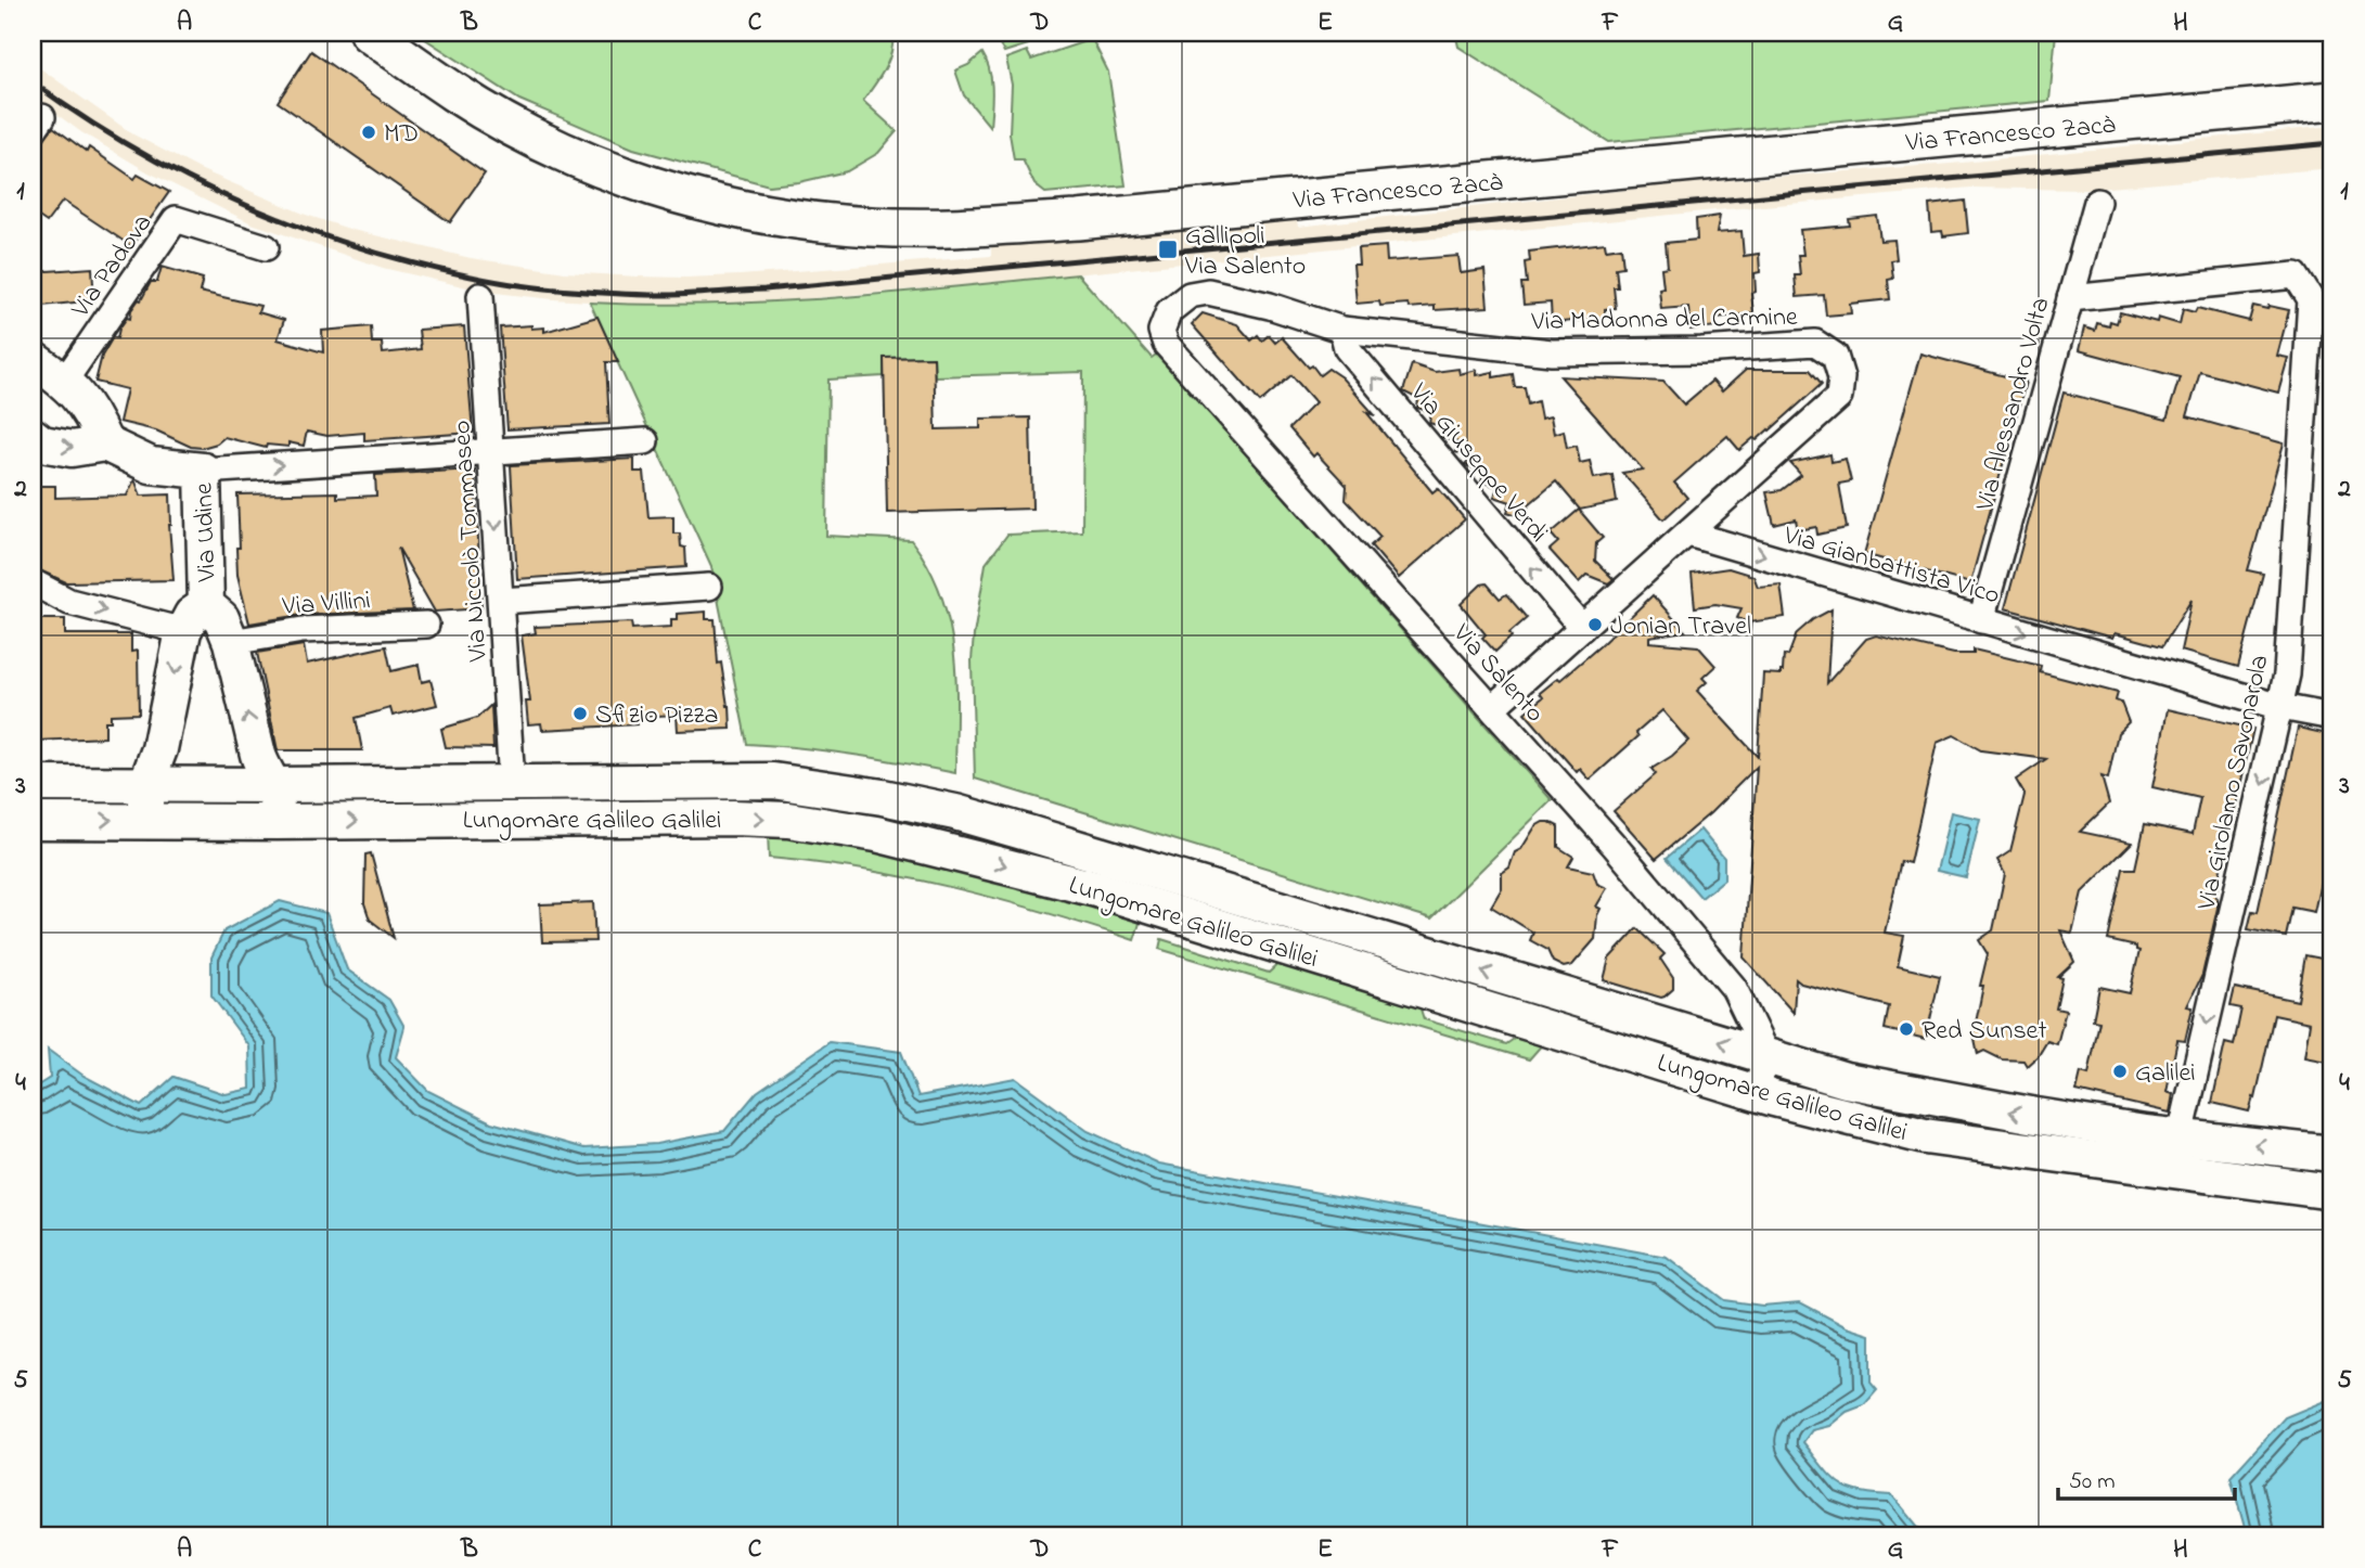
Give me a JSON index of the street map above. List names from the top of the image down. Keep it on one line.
{"streets":{"main road":["Via Francesco Zacà","Via Udine","Lungomare Galileo Galilei"],"street":["Via Padova","Via Madonna del Carmine","Via Alessandro Volta","Via Giuseppe Verdi","Via Niccolò Tommaseo","Via Gianbattista Vico","Via Villini","Via Salento","Via Girolamo Savonarola"]},"crossings":[["Via Madonna del Carmine","Via Giuseppe Verdi"],["Via Madonna del Carmine","Via Gianbattista Vico"],["Via Madonna del Carmine","Via Salento"],["Via Alessandro Volta","Via Gianbattista Vico"],["Via Alessandro Volta","Via Girolamo Savonarola"],["Via Udine","Via Villini"],["Via Udine","Lungomare Galileo Galilei"],["Via Niccolò Tommaseo","Lungomare Galileo Galilei"],["Via Gianbattista Vico","Via Girolamo Savonarola"],["Via Salento","Lungomare Galileo Galilei"],["Via Girolamo Savonarola","Lungomare Galileo Galilei"]],"one_way":["Via Giuseppe Verdi","Via Gianbattista Vico","Via Girolamo Savonarola"],"places":{"other":["MD","Jonian Travel","Sfizio Pizza","Red Sunset","Galilei"],"transit":["Gallipoli Via Salento"]},"scale_bar":"50 m","grid":{"columns":["A","B","C","D","E","F","G","H"],"rows":["1","2","3","4","5"]}}
